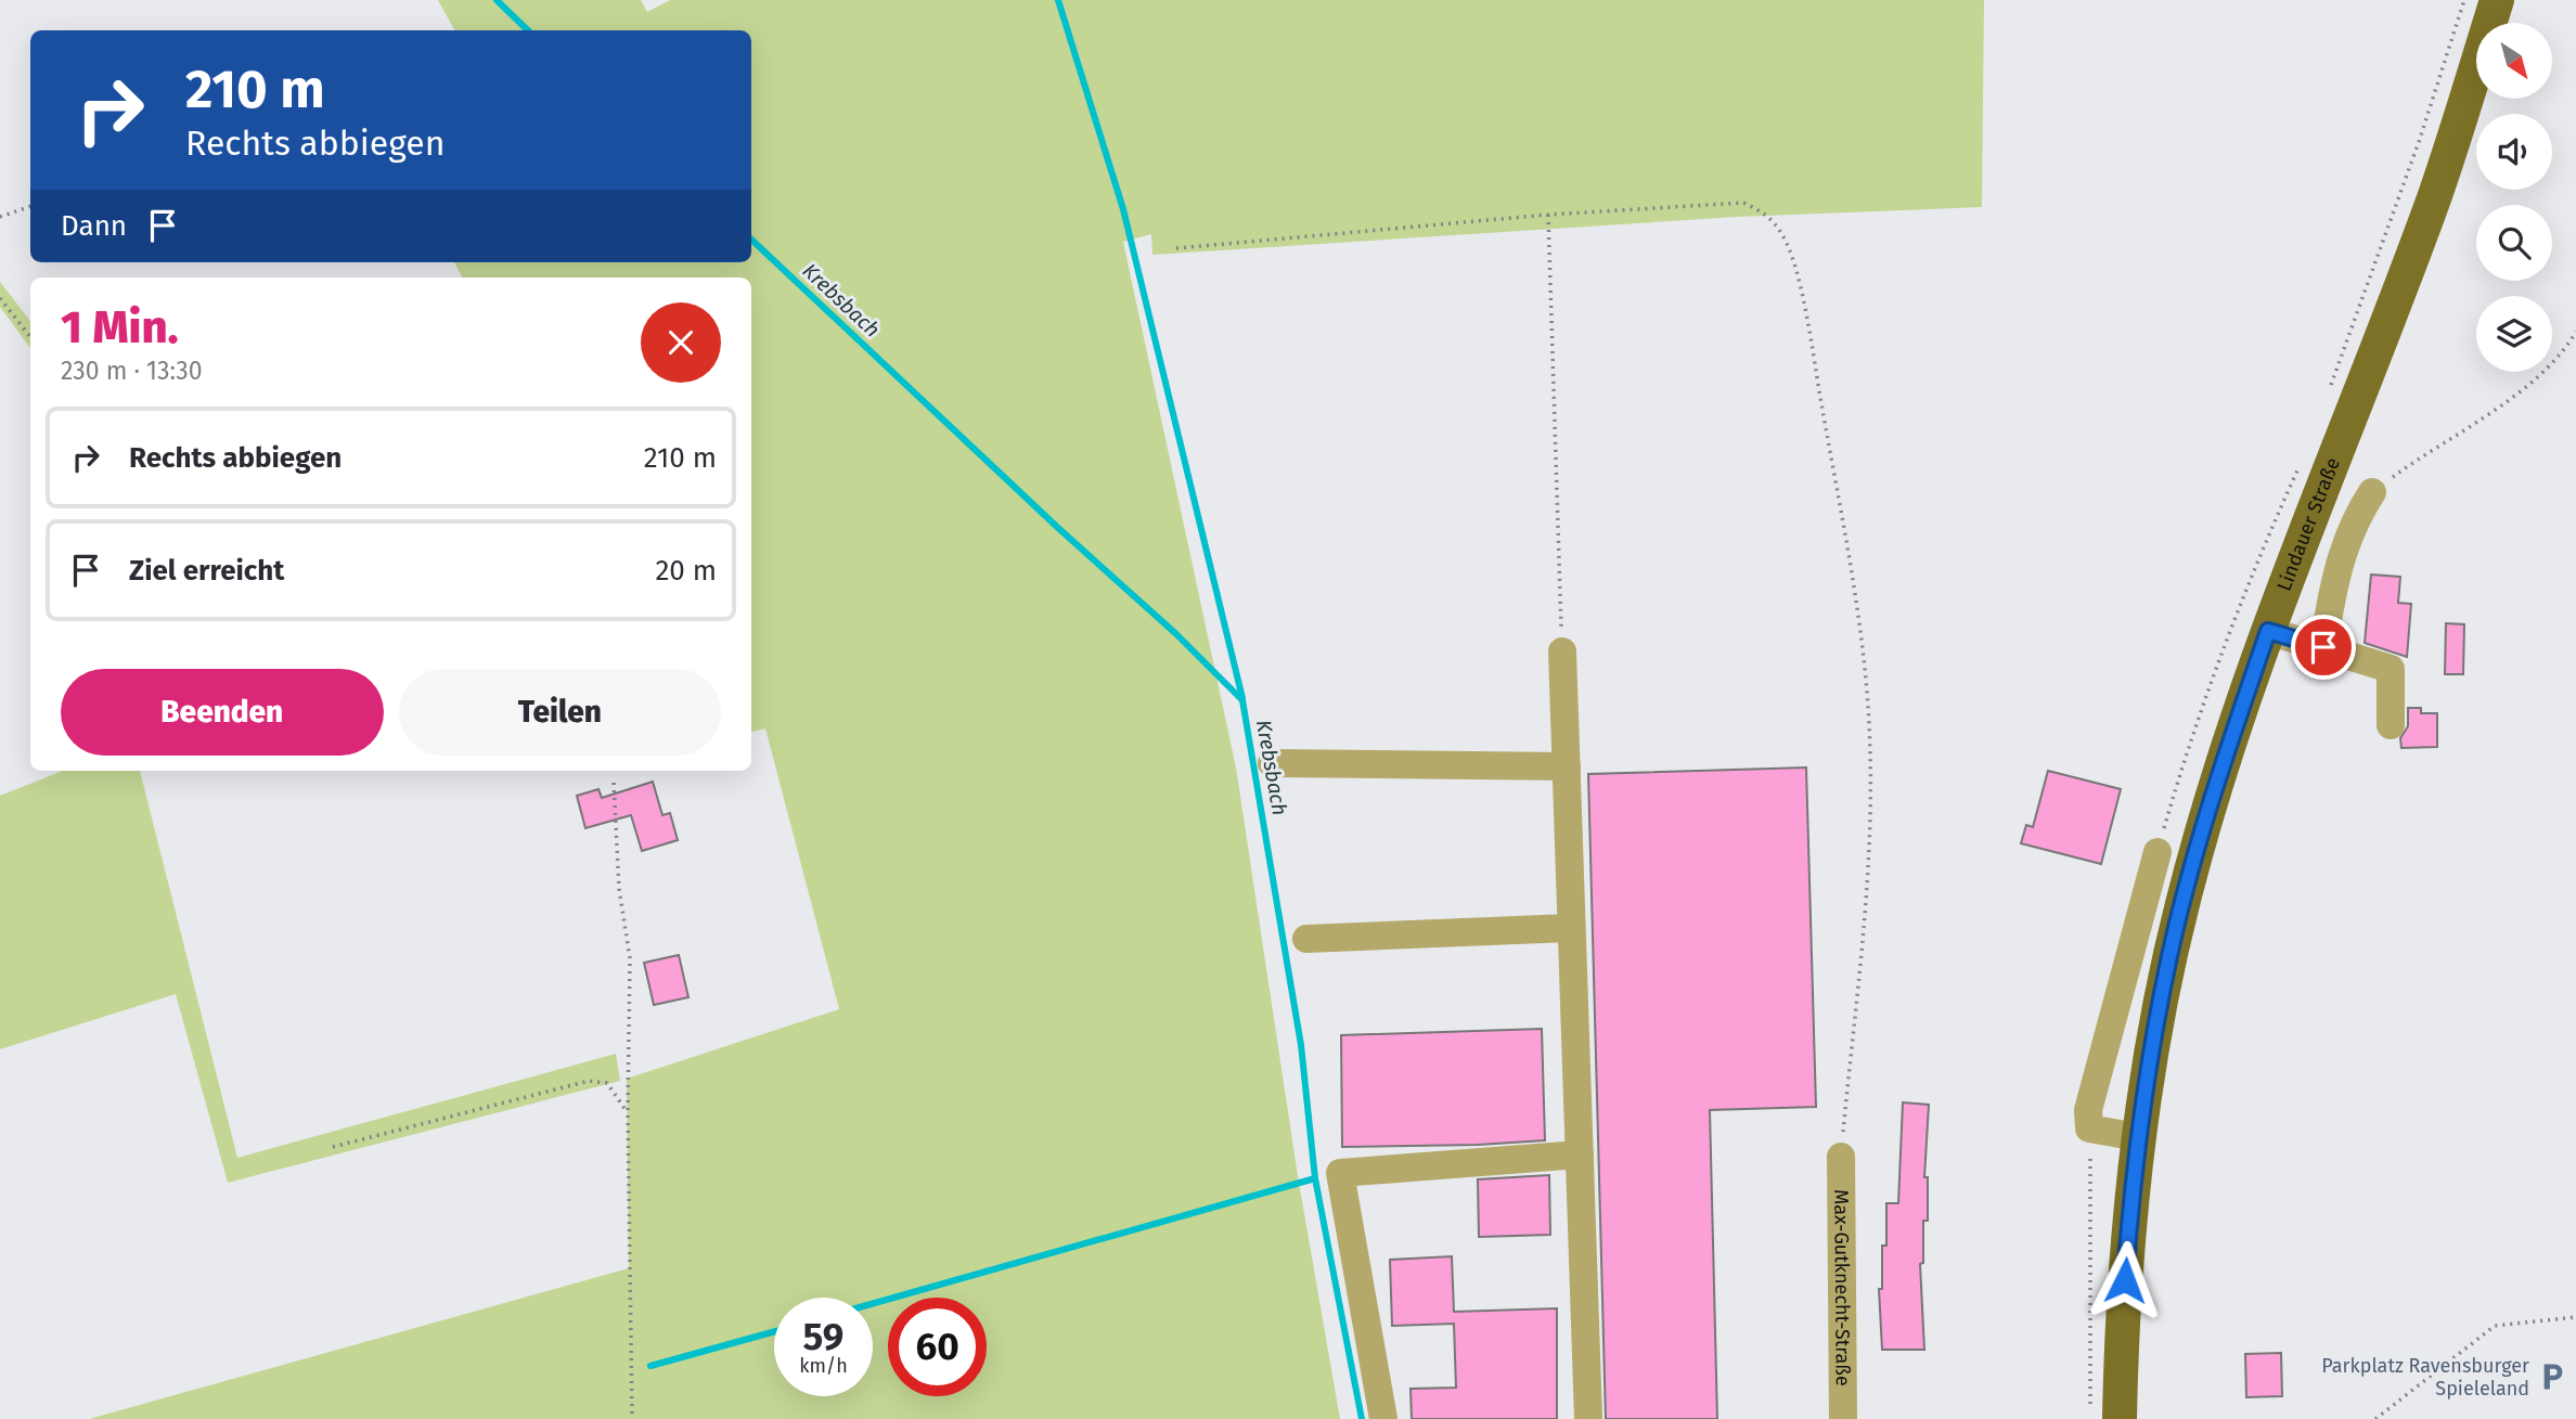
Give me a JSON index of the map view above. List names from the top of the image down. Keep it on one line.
{"streets":{"main road":["Lindauer Straße"],"street":["Max-Gutknecht-Straße"]},"water":["Krebsbach"],"places":{"parking":["Parkplatz Ravensburger Spieleland"]},"north":"bottom right","page":{"turn":["210 m","Rechts abbiegen"],"then":"Dann","heading":["1 Min.","230 m · 13:30"],"list":[{"name":"Rechts abbiegen","value":"210 m"},{"name":"Ziel erreicht","value":"20 m"}],"buttons":["Beenden","Teilen"],"speed":"59 km/h","limit":"60"}}
